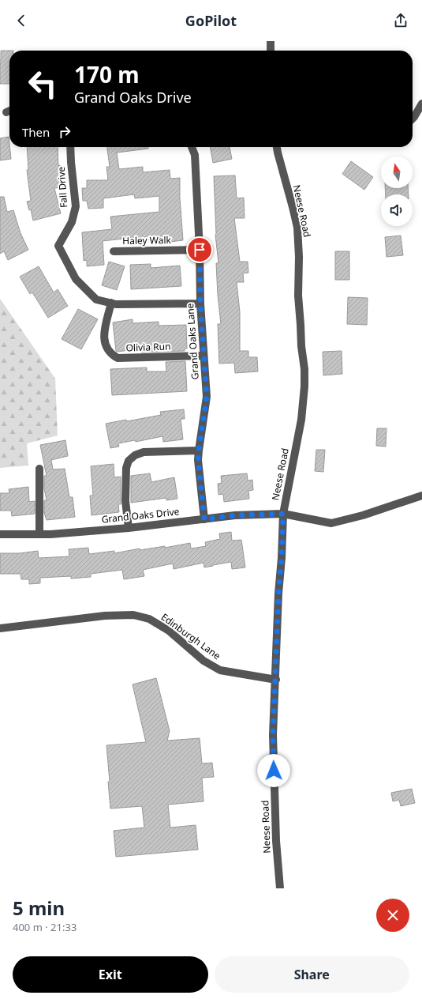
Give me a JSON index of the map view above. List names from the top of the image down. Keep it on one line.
{"streets":{"street":["Fall Drive","Neese Road","Haley Walk","Grand Oaks Lane","Olivia Run","Grand Oaks Drive","Edinburgh Lane"]},"crossings":[["Fall Drive","Olivia Run"],["Neese Road","Grand Oaks Drive"],["Neese Road","Edinburgh Lane"],["Haley Walk","Grand Oaks Lane"],["Grand Oaks Lane","Olivia Run"],["Grand Oaks Lane","Grand Oaks Drive"]],"north":"top","page":{"header":"GoPilot","turn":["170 m","Grand Oaks Drive"],"then":"Then","heading":["5 min","400 m · 21:33"],"buttons":["Exit","Share"]}}
